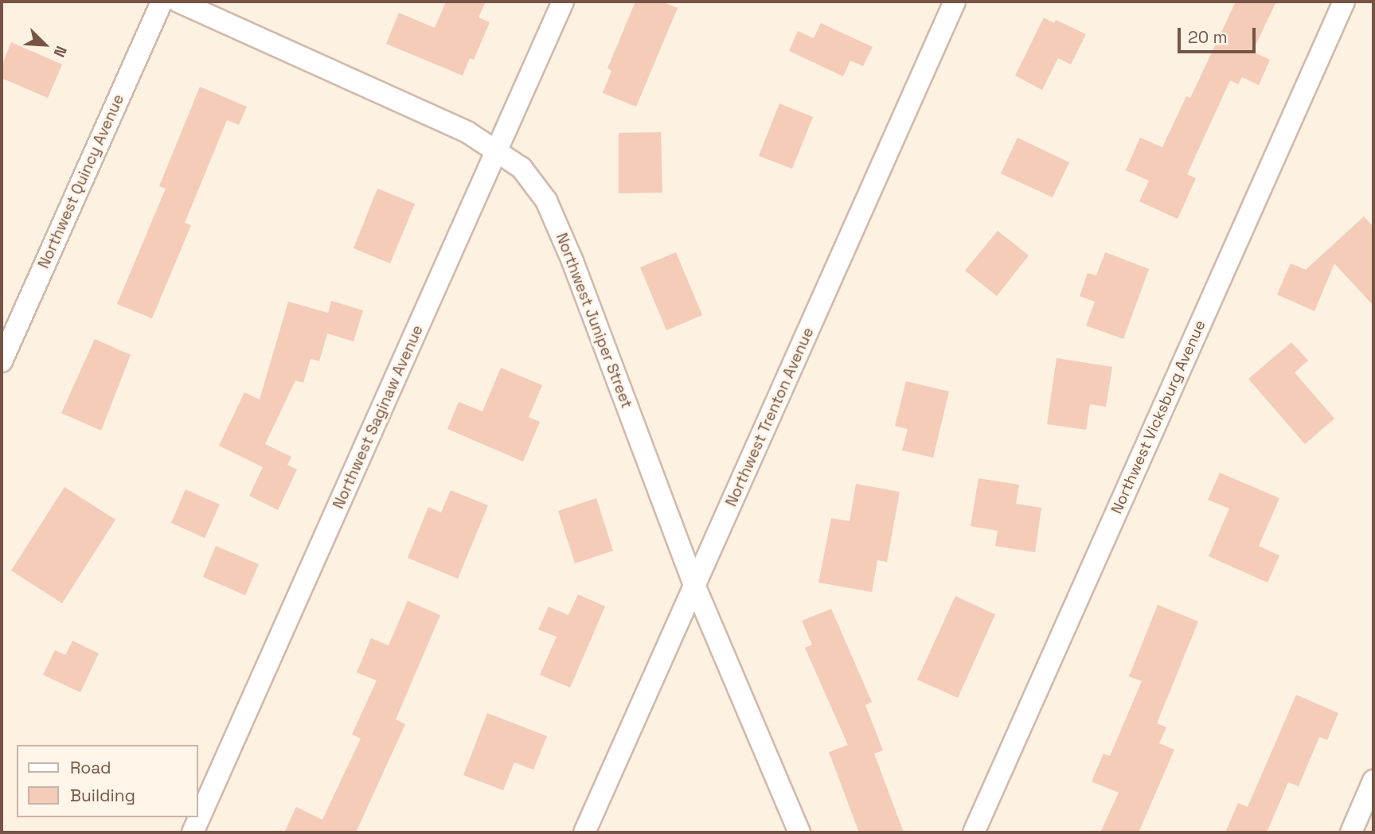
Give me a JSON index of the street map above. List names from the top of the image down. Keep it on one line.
{"streets":{"street":["Northwest Quincy Avenue","Northwest Juniper Street","Northwest Saginaw Avenue","Northwest Trenton Avenue","Northwest Vicksburg Avenue"]},"crossings":[["Northwest Juniper Street","Northwest Saginaw Avenue"],["Northwest Juniper Street","Northwest Trenton Avenue"]],"legend":["Road","Building"],"scale_bar":"20 m","north":"bottom right"}
